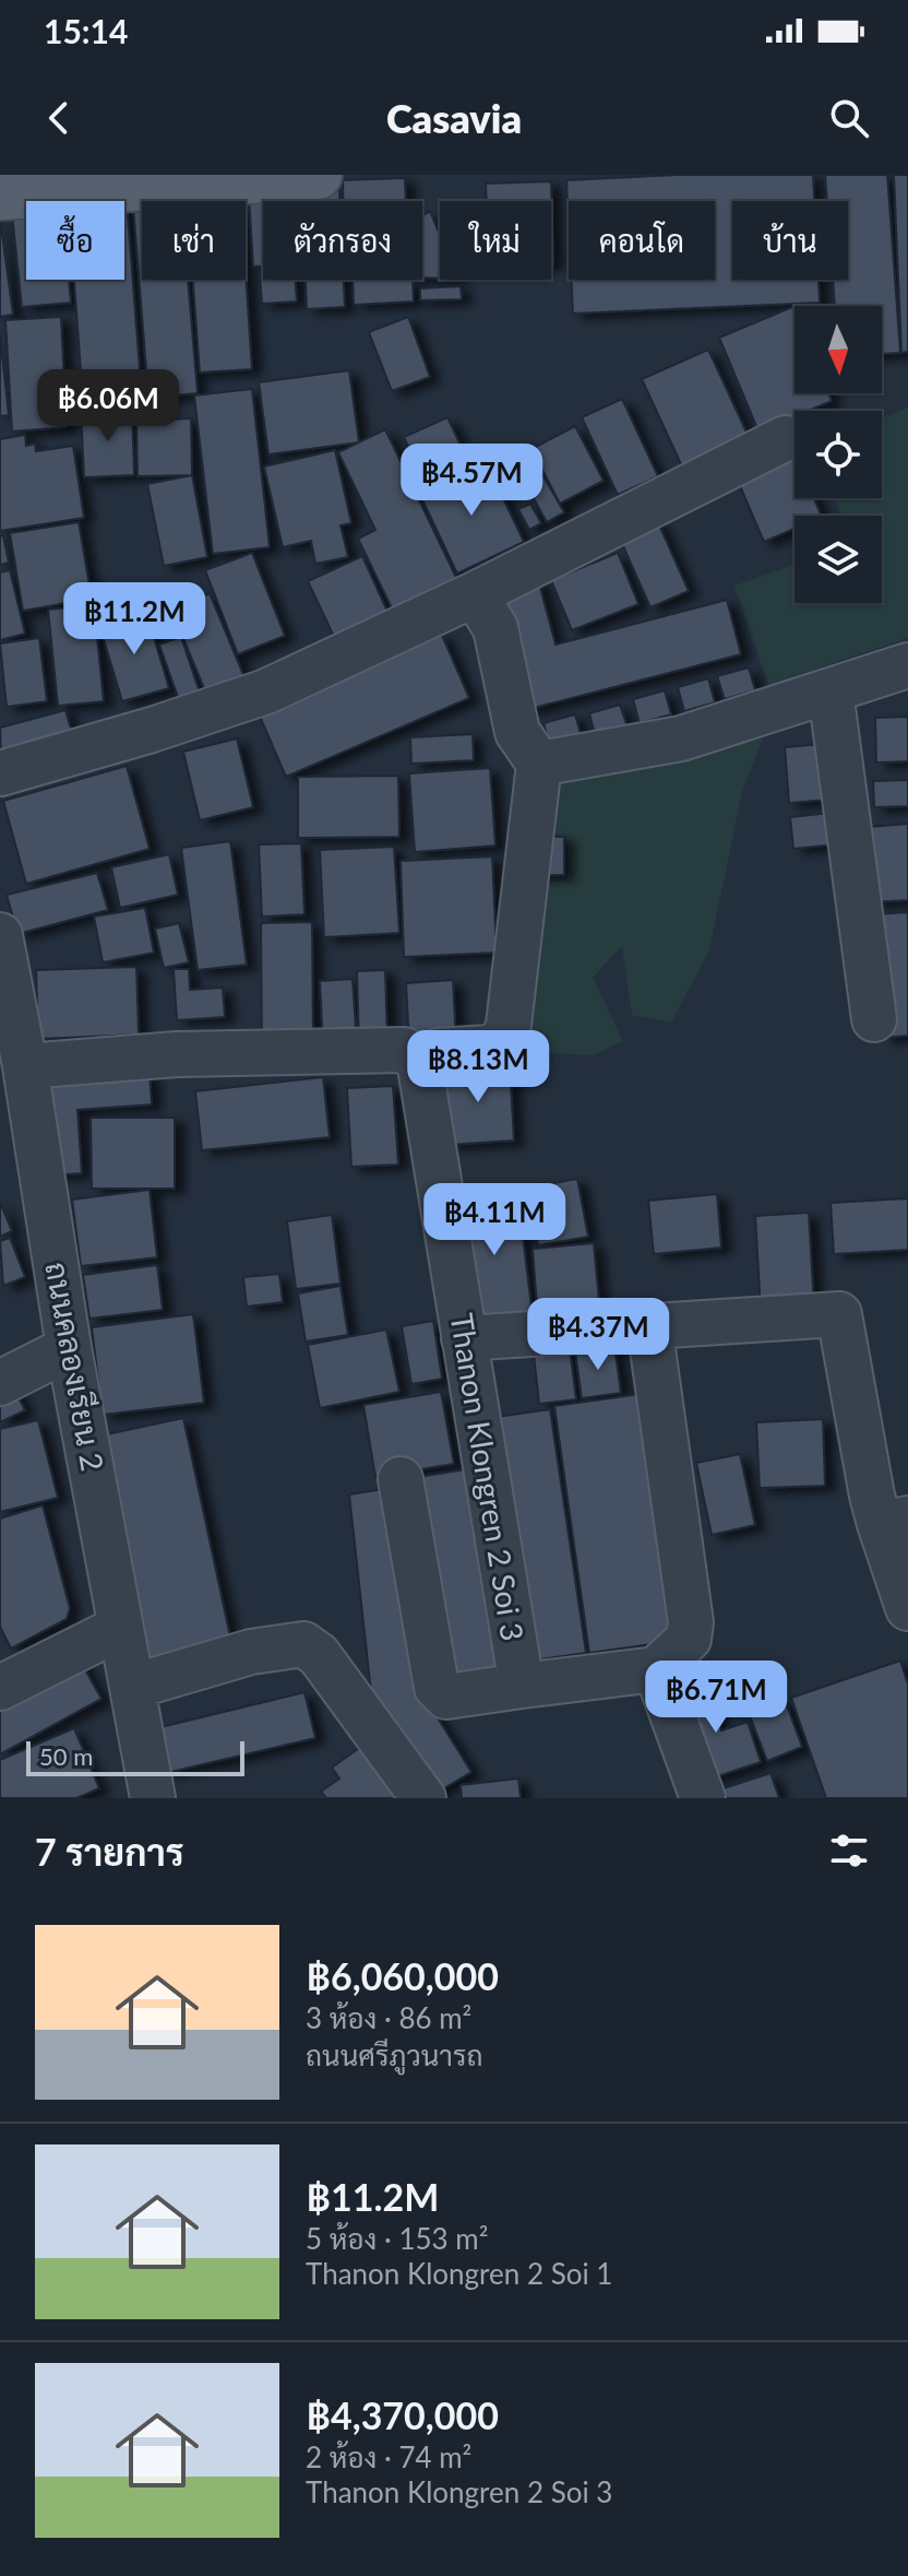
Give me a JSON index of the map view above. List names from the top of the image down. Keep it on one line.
{"streets":{"street":["ถนนคลองเรียน 2","Thanon Klongren 2 Soi 3"]},"crossings":[["ถนนคลองเรียน 2","Thanon Klongren 2 Soi 3"]],"scale_bar":"50 m","north":"bottom","page":{"status":"15:14","header":"Casavia","chip":["ซื้อ","เช่า","ตัวกรอง","ใหม่","คอนโด","บ้าน"],"price":["฿6.06M","฿4.57M","฿11.2M","฿8.13M","฿4.11M","฿4.37M","฿6.71M"],"scale":"50 m","heading":"7 รายการ","list":[{"name":"฿6,060,000","note":"3 ห้อง · 86 m² · ถนนศรีภูวนารถ"},{"name":"฿11.2M","note":"5 ห้อง · 153 m² · Thanon Klongren 2 Soi 1"},{"name":"฿4,370,000","note":"2 ห้อง · 74 m² · Thanon Klongren 2 Soi 3"}]}}
